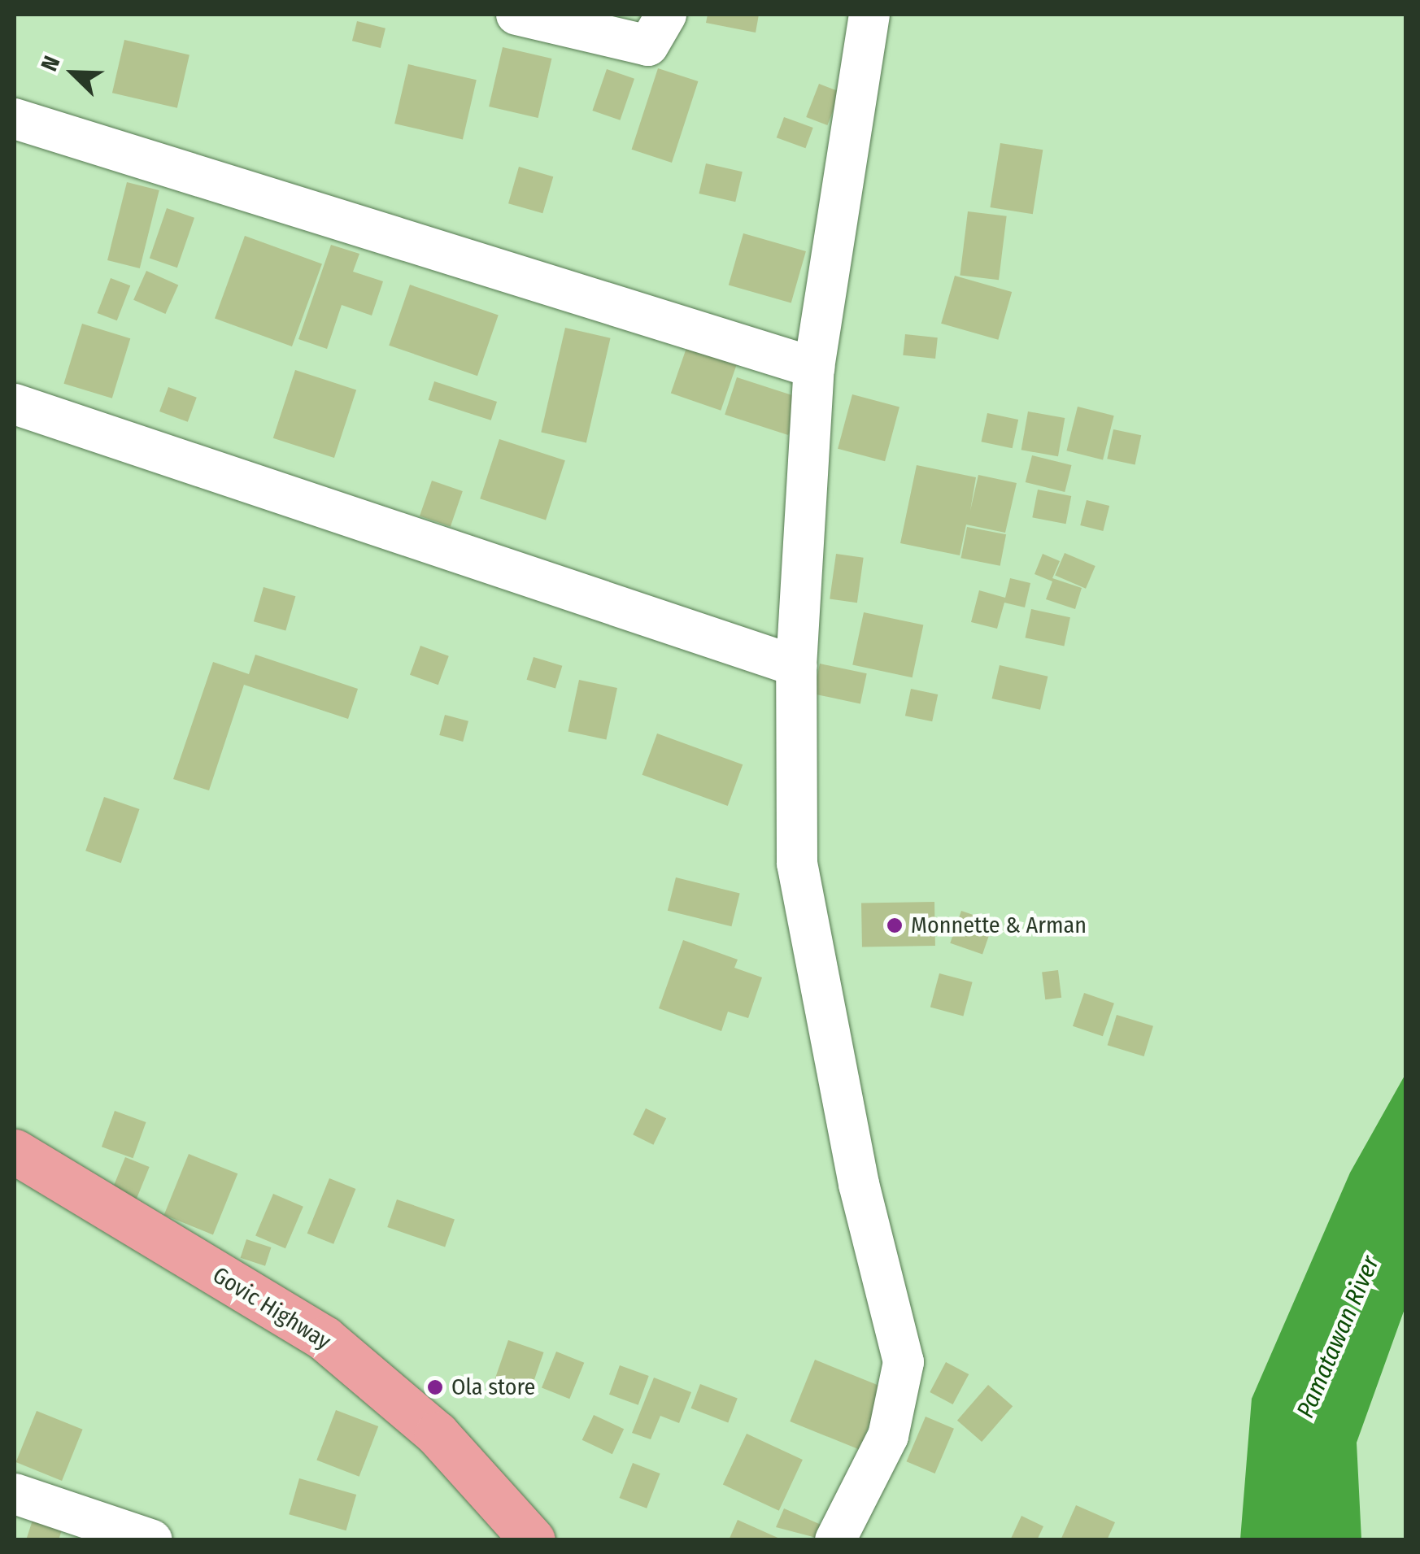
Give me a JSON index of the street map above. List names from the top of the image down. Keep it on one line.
{"streets":{"main road":["Govic Highway"]},"water":["Pamatawan River"],"places":["Monnette & Arman","Ola store"],"north":"top left"}
